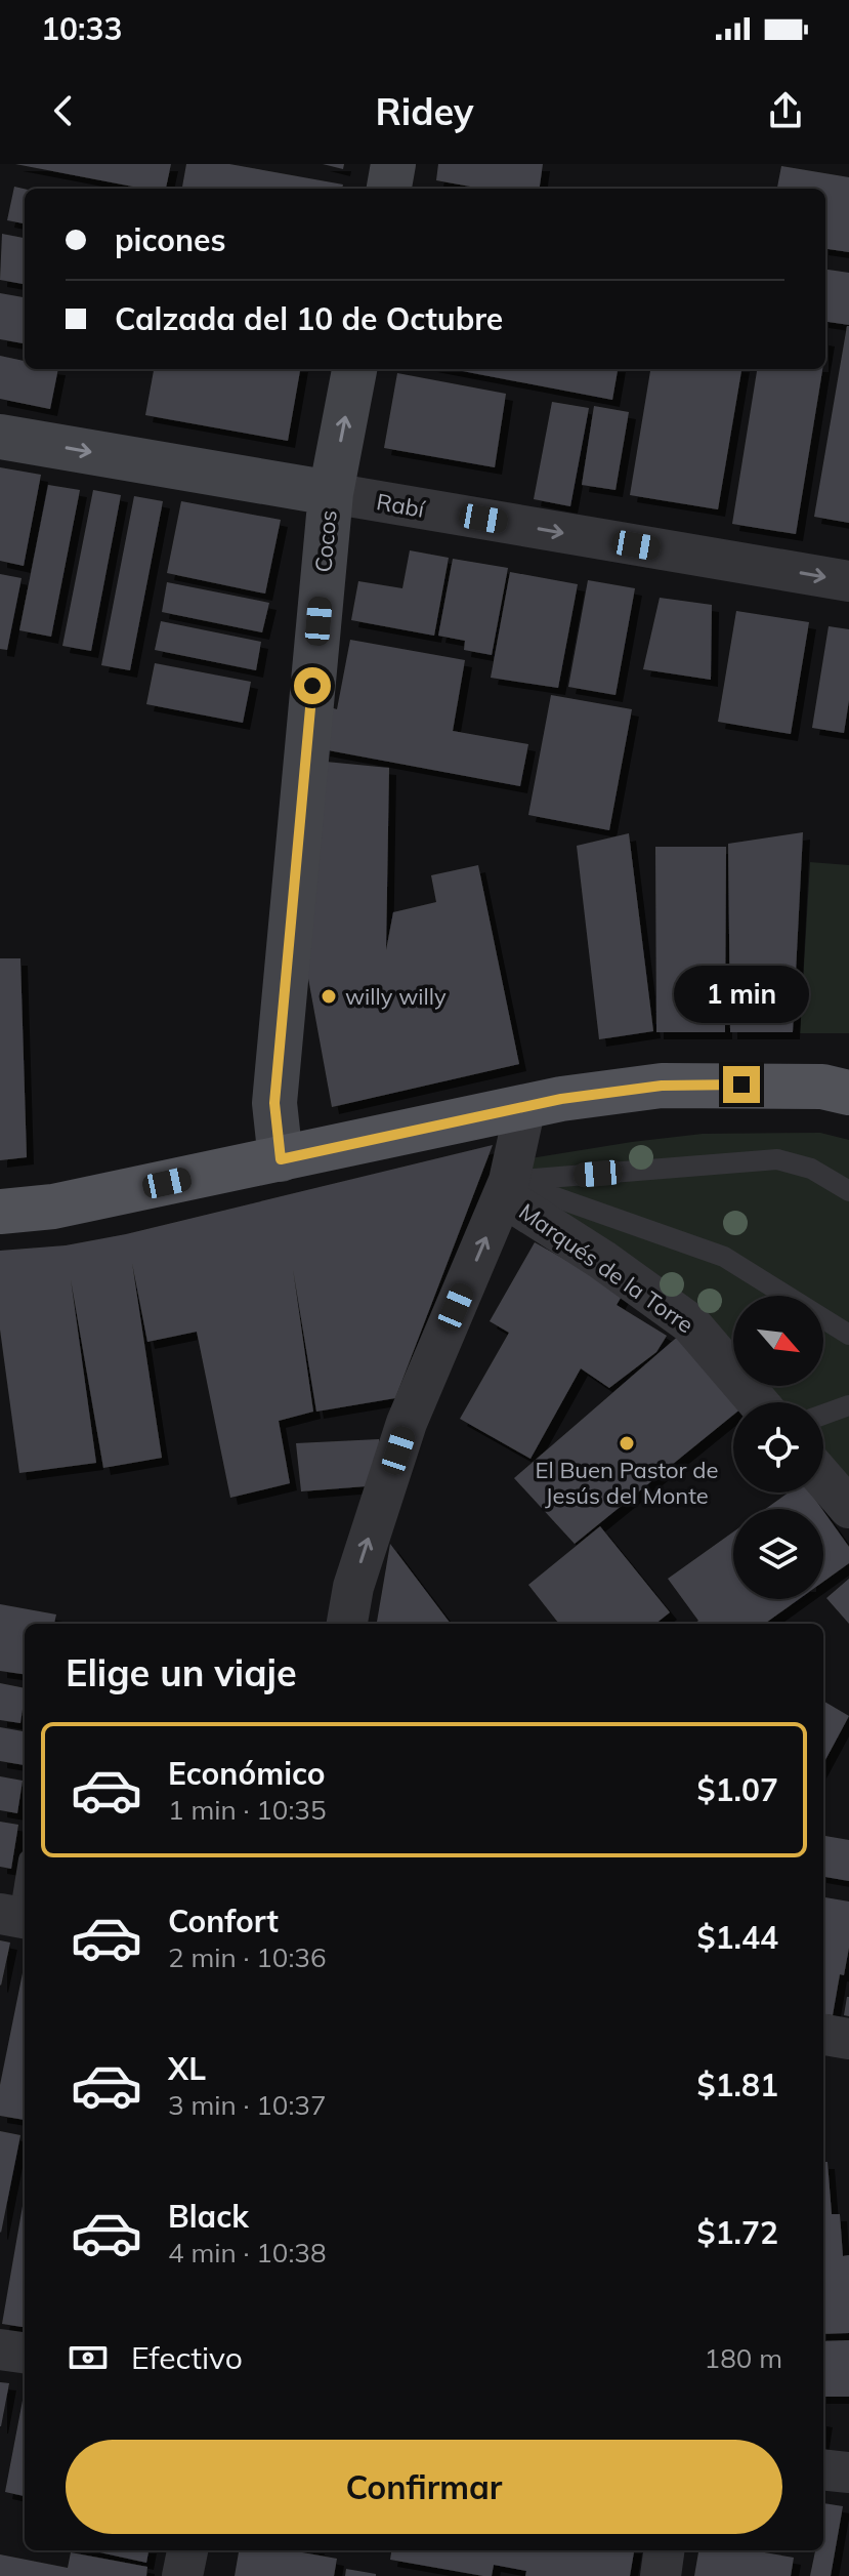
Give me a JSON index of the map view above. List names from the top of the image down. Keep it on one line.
{"streets":{"street":["Rabí","Cocos","Marqués de la Torre"]},"crossings":[["Rabí","Cocos"]],"one_way":["Rabí"],"places":["willy willy","El Buen Pastor de Jesús del Monte"],"north":"bottom right","page":{"status":"10:33","header":"Ridey","banner":["picones","Calzada del 10 de Octubre"],"bubble":"1 min","heading":"Elige un viaje","list":[{"name":"Económico","note":"1 min · 10:35","value":"$1.07"},{"name":"Confort","note":"2 min · 10:36","value":"$1.44"},{"name":"XL","note":"3 min · 10:37","value":"$1.81"},{"name":"Black","note":"4 min · 10:38","value":"$1.72"}],"pay":["Efectivo","180 m"],"buttons":"Confirmar"}}
